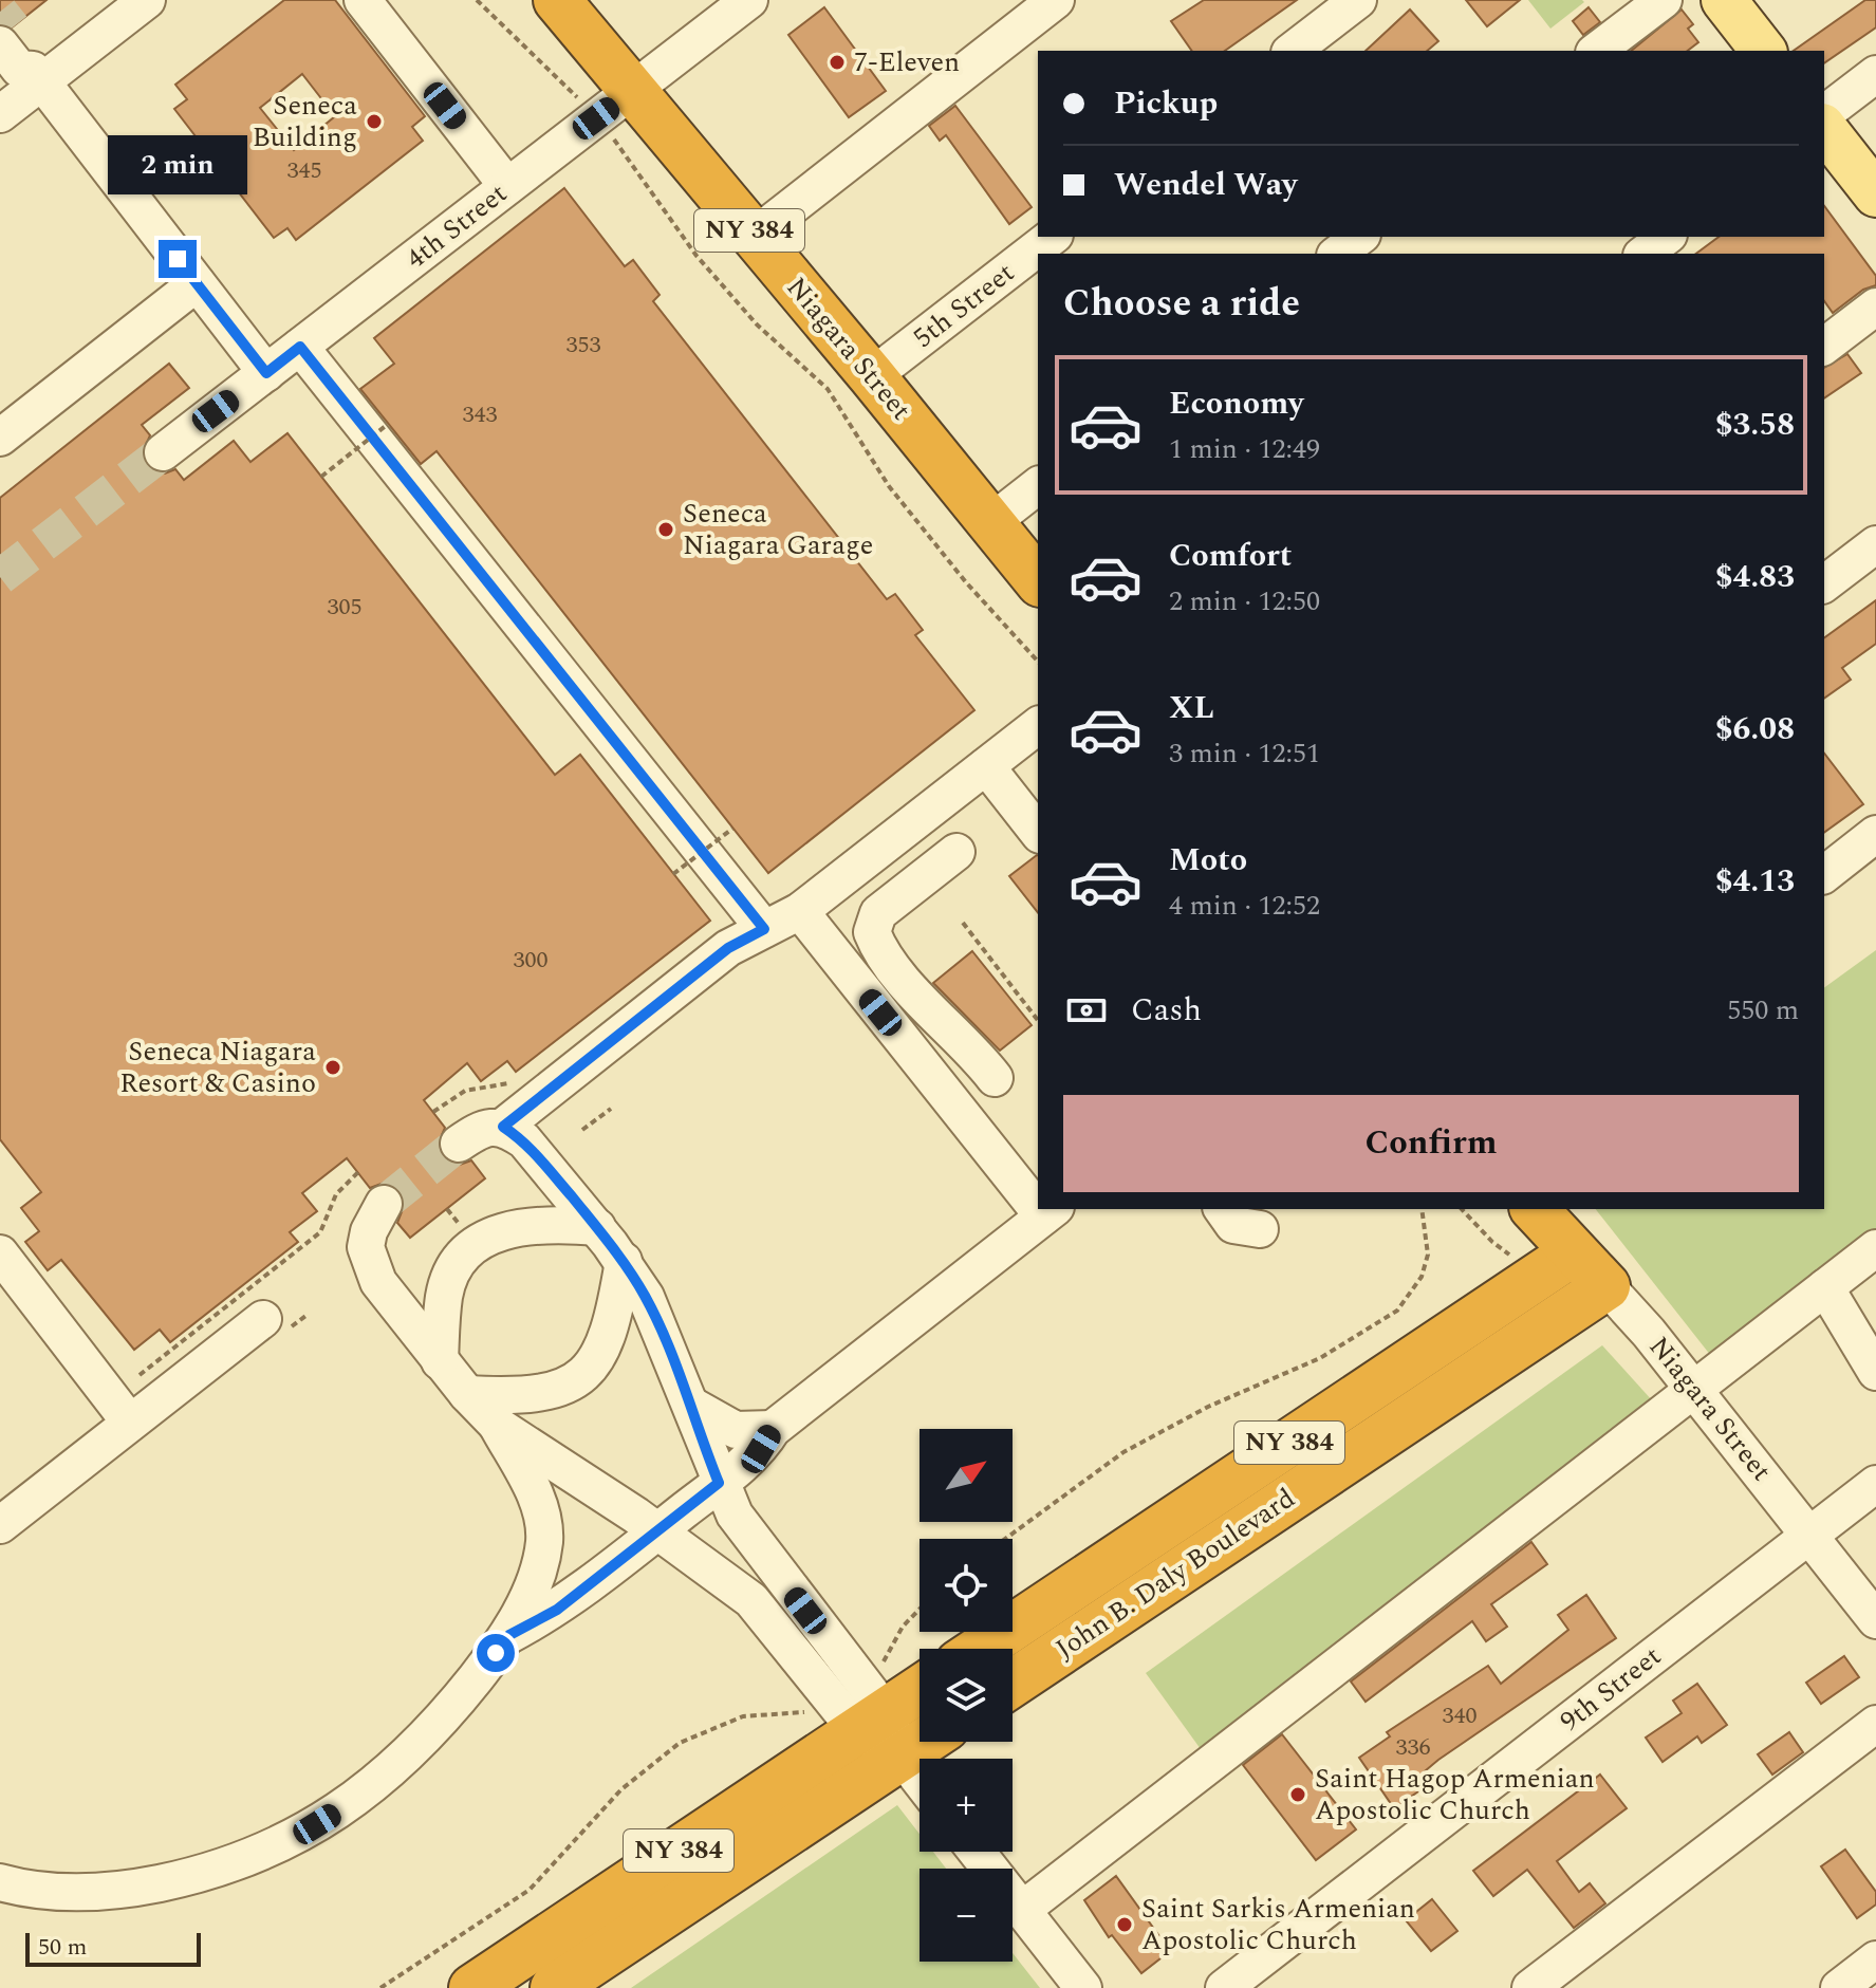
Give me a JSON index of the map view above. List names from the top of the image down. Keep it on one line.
{"streets":{"highway":["NY 384","Niagara Street","John B. Daly Boulevard"],"street":["4th Street","5th Street","9th Street"]},"crossings":[["4th Street","Niagara Street"],["5th Street","Niagara Street"],["Niagara Street","John B. Daly Boulevard"],["Niagara Street","9th Street"]],"places":["7-Eleven","Seneca Building","Seneca Niagara Garage","Seneca Niagara Resort & Casino","Saint Hagop Armenian Apostolic Church","Saint Sarkis Armenian Apostolic Church"],"house_numbers":["345","353","343","305","300","340","336"],"scale_bar":"50 m","north":"top right","page":{"banner":["Pickup","Wendel Way"],"bubble":"2 min","heading":"Choose a ride","list":[{"name":"Economy","note":"1 min · 12:49","value":"$3.58"},{"name":"Comfort","note":"2 min · 12:50","value":"$4.83"},{"name":"XL","note":"3 min · 12:51","value":"$6.08"},{"name":"Moto","note":"4 min · 12:52","value":"$4.13"}],"pay":["Cash","550 m"],"buttons":"Confirm","map_buttons":["+","−"],"scale":"50 m"}}
